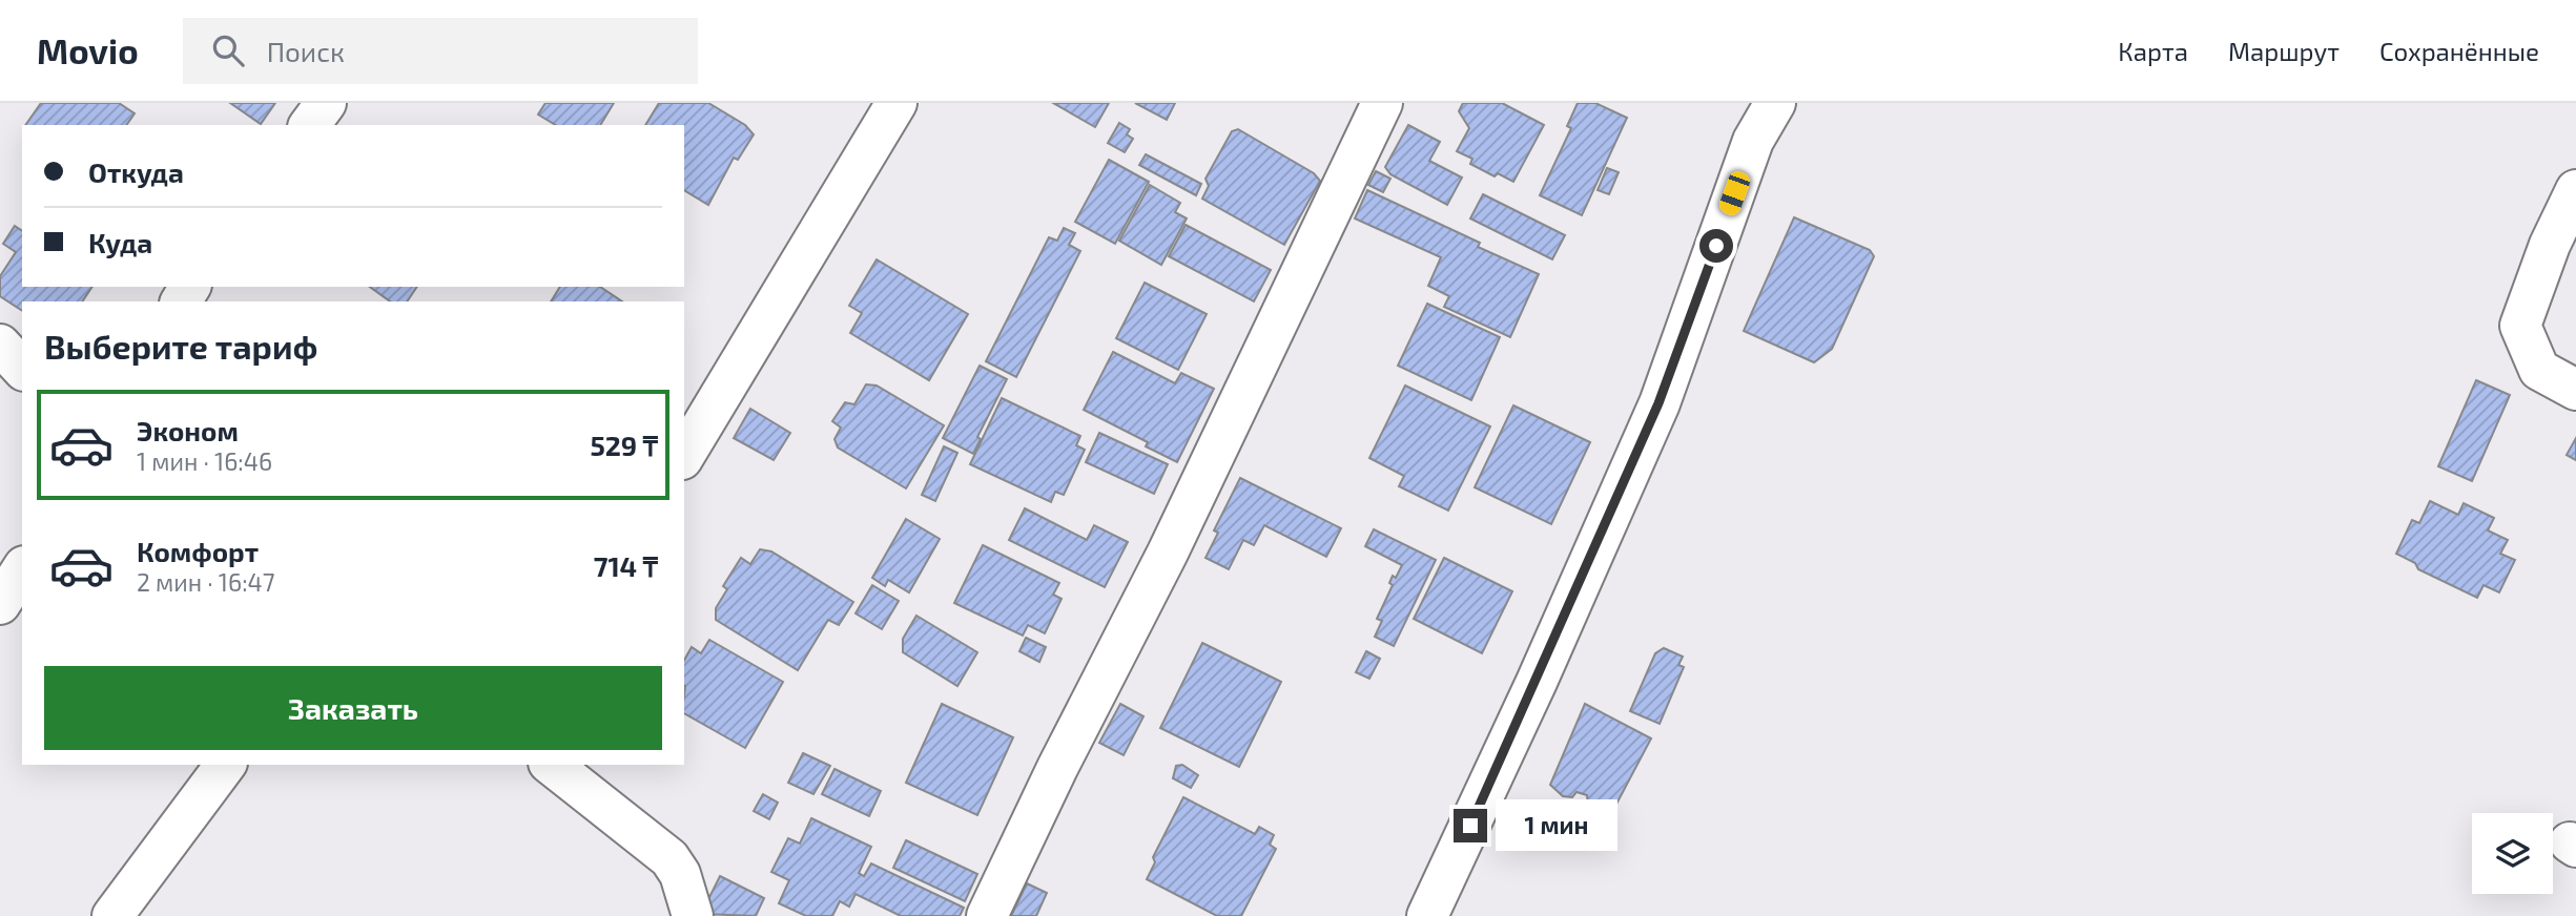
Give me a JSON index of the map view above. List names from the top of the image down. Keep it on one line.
{"page":{"header":"Movio","search":"Поиск","nav":["Карта","Маршрут","Сохранённые"],"banner":["Откуда","Куда"],"heading":"Выберите тариф","list":[{"name":"Эконом","note":"1 мин · 16:46","value":"529 ₸"},{"name":"Комфорт","note":"2 мин · 16:47","value":"714 ₸"}],"buttons":"Заказать","bubble":"1 мин"}}
